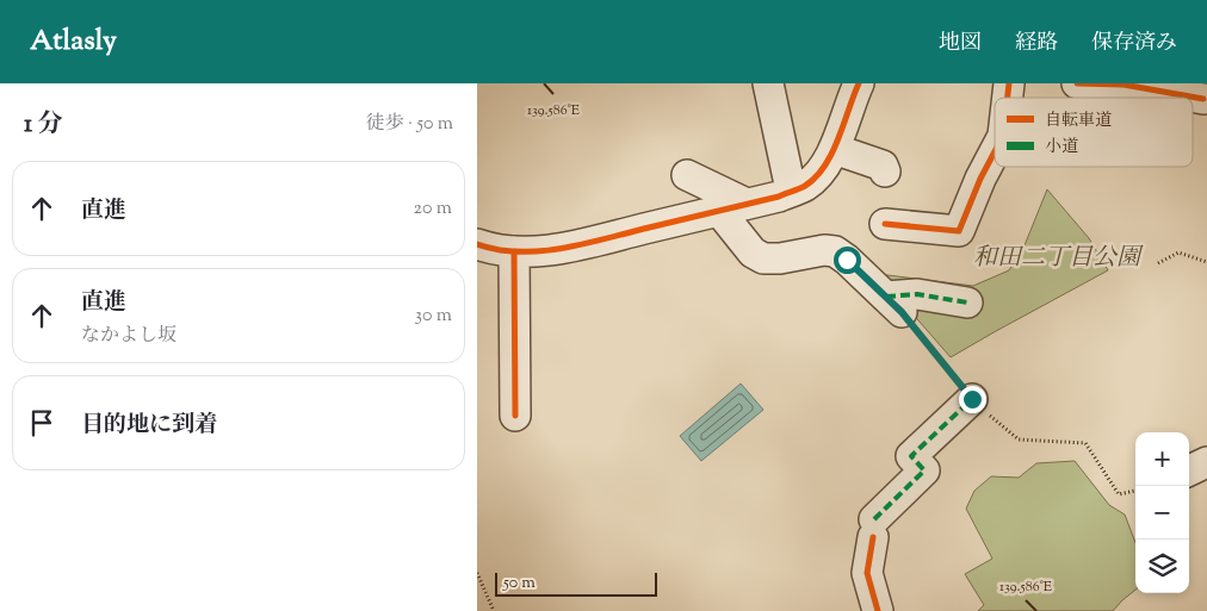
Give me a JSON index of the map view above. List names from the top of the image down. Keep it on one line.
{"parks":["和田二丁目公園"],"legend":["自転車道","小道"],"scale_bar":"50 m","page":{"header":"Atlasly","nav":["地図","経路","保存済み"],"heading":["1 分","徒歩 · 50 m"],"list":[["直進","20 m"],["直進","なかよし坂","30 m"],"目的地に到着"],"map_buttons":["+","−"],"scale":"50 m"},"coordinates":["139.586°E"]}
